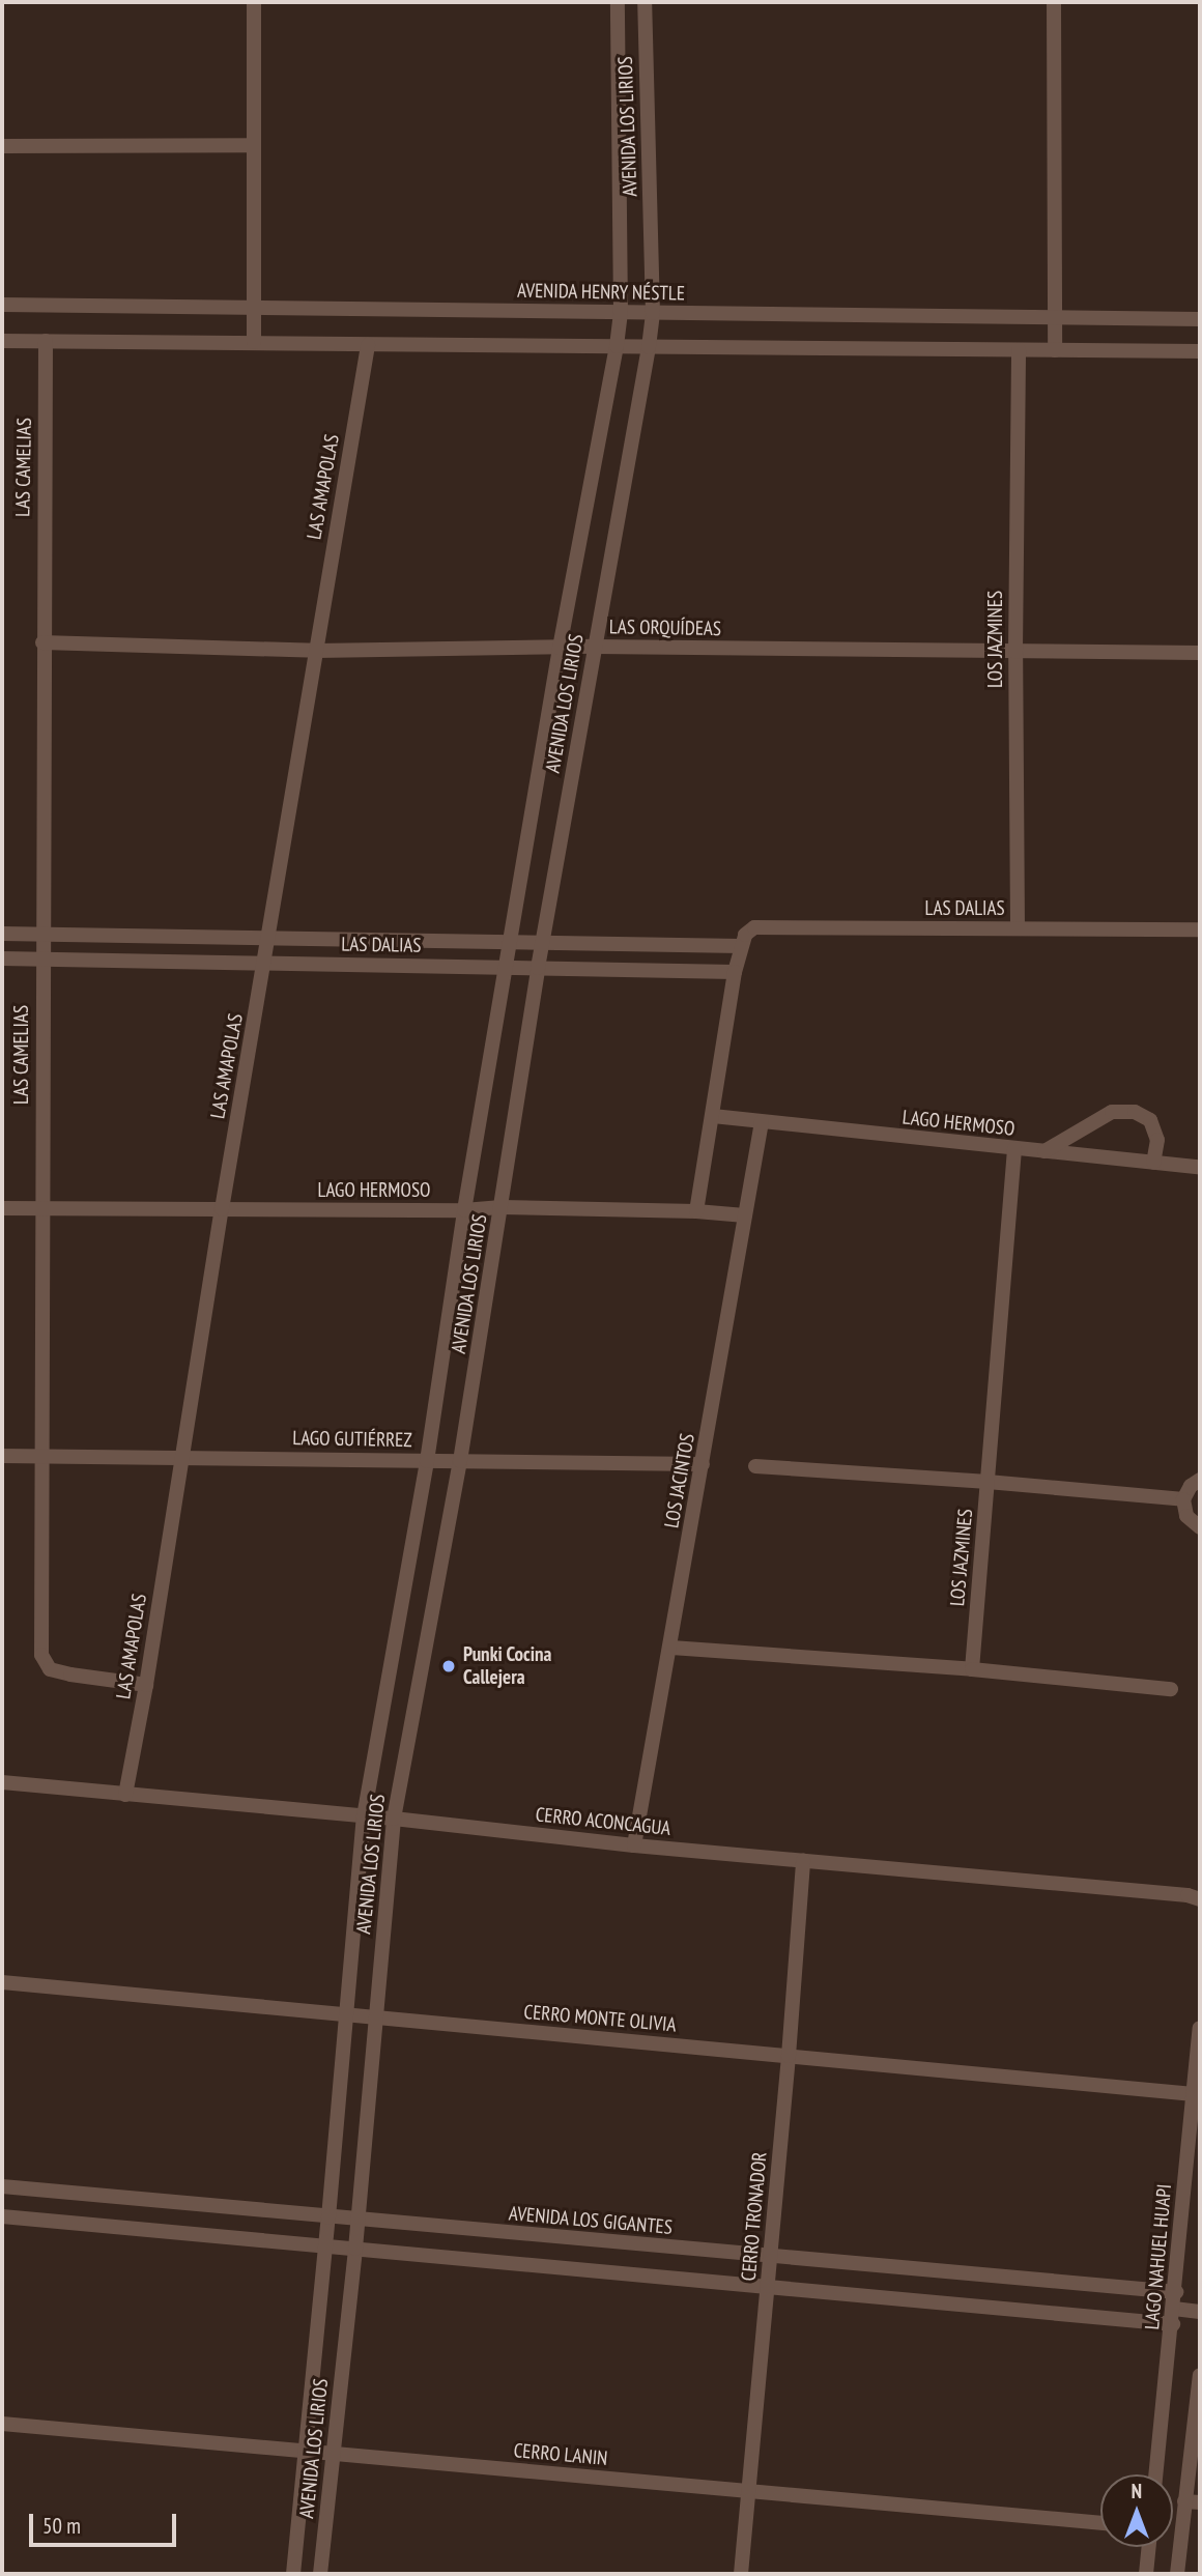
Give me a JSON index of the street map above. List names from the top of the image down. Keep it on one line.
{"streets":{"street":["AVENIDA LOS LIRIOS","AVENIDA HENRY NÉSTLE","LAS CAMELIAS","LAS AMAPOLAS","LAS ORQUÍDEAS","LOS JAZMINES","LAS DALIAS","LAGO HERMOSO","LAGO GUTIÉRREZ","LOS JACINTOS","CERRO ACONCAGUA","CERRO MONTE OLIVIA","CERRO TRONADOR","AVENIDA LOS GIGANTES","LAGO NAHUEL HUAPI","CERRO LANIN"]},"crossings":[["AVENIDA LOS LIRIOS","AVENIDA HENRY NÉSTLE"],["AVENIDA LOS LIRIOS","LAS ORQUÍDEAS"],["AVENIDA LOS LIRIOS","LAS DALIAS"],["AVENIDA LOS LIRIOS","LAGO HERMOSO"],["AVENIDA LOS LIRIOS","LAGO GUTIÉRREZ"],["AVENIDA LOS LIRIOS","CERRO ACONCAGUA"],["AVENIDA LOS LIRIOS","CERRO MONTE OLIVIA"],["AVENIDA LOS LIRIOS","AVENIDA LOS GIGANTES"],["AVENIDA LOS LIRIOS","CERRO LANIN"],["LAS CAMELIAS","LAS AMAPOLAS"],["LAS CAMELIAS","LAS ORQUÍDEAS"],["LAS CAMELIAS","LAS DALIAS"],["LAS CAMELIAS","LAGO HERMOSO"],["LAS CAMELIAS","LAGO GUTIÉRREZ"],["LAS AMAPOLAS","LAS ORQUÍDEAS"],["LAS AMAPOLAS","LAS DALIAS"],["LAS AMAPOLAS","LAGO HERMOSO"],["LAS AMAPOLAS","LAGO GUTIÉRREZ"],["LAS AMAPOLAS","CERRO ACONCAGUA"],["LAS ORQUÍDEAS","LOS JAZMINES"],["LOS JAZMINES","LAS DALIAS"],["LOS JAZMINES","LAGO HERMOSO"],["LAGO HERMOSO","LOS JACINTOS"],["LAGO GUTIÉRREZ","LOS JACINTOS"],["LOS JACINTOS","CERRO ACONCAGUA"],["CERRO ACONCAGUA","CERRO TRONADOR"],["CERRO MONTE OLIVIA","CERRO TRONADOR"],["CERRO MONTE OLIVIA","LAGO NAHUEL HUAPI"],["CERRO TRONADOR","AVENIDA LOS GIGANTES"],["CERRO TRONADOR","CERRO LANIN"],["AVENIDA LOS GIGANTES","LAGO NAHUEL HUAPI"]],"places":["Punki Cocina Callejera"],"scale_bar":"50 m","north":"top"}
